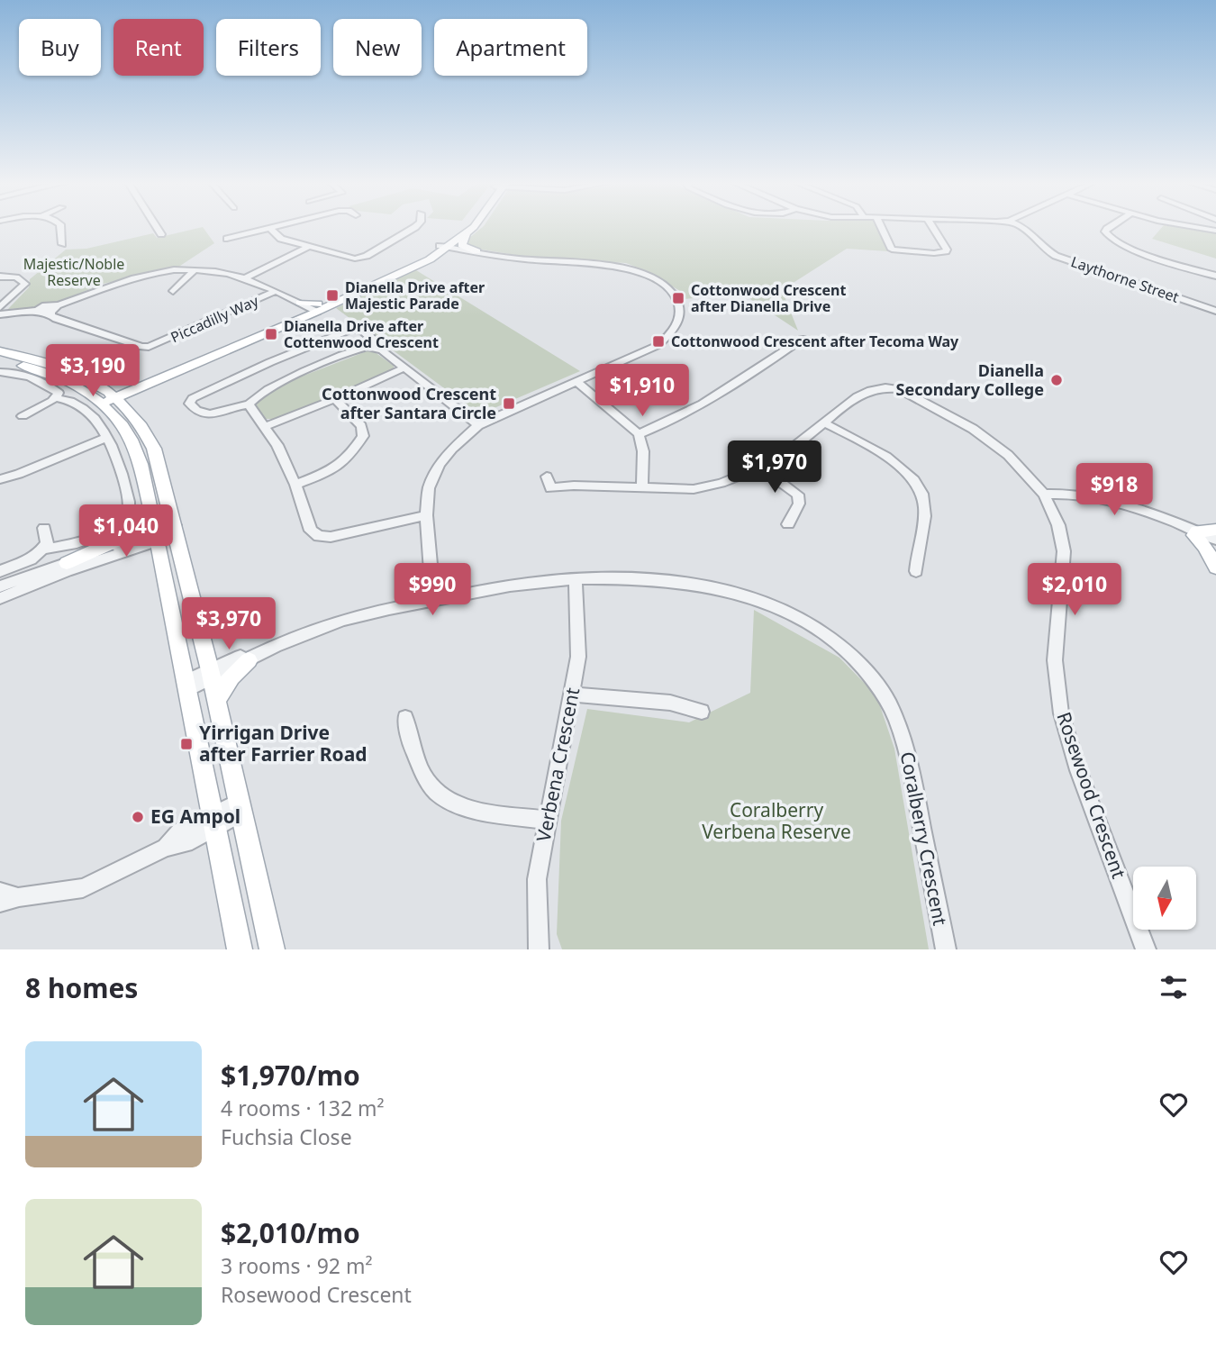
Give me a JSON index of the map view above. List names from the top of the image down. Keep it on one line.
{"streets":{"street":["Laythorne Street","Piccadilly Way","Verbena Crescent","Rosewood Crescent","Coralberry Crescent"]},"crossings":[["Verbena Crescent","Coralberry Crescent"]],"parks":["Majestic/Noble Reserve","Coralberry Verbena Reserve"],"places":{"transit":["Dianella Drive after Majestic Parade","Cottonwood Crescent after Dianella Drive","Dianella Drive after Cottenwood Crescent","Cottonwood Crescent after Tecoma Way","Cottonwood Crescent after Santara Circle","Yirrigan Drive after Farrier Road"],"other":["Dianella Secondary College","EG Ampol"]},"north":"bottom","page":{"chip":["Buy","Rent","Filters","New","Apartment"],"price":["$3,190","$1,910","$1,970","$918","$1,040","$990","$2,010","$3,970"],"heading":"8 homes","list":[{"name":"$1,970/mo","note":"4 rooms · 132 m² · Fuchsia Close"},{"name":"$2,010/mo","note":"3 rooms · 92 m² · Rosewood Crescent"}]}}
